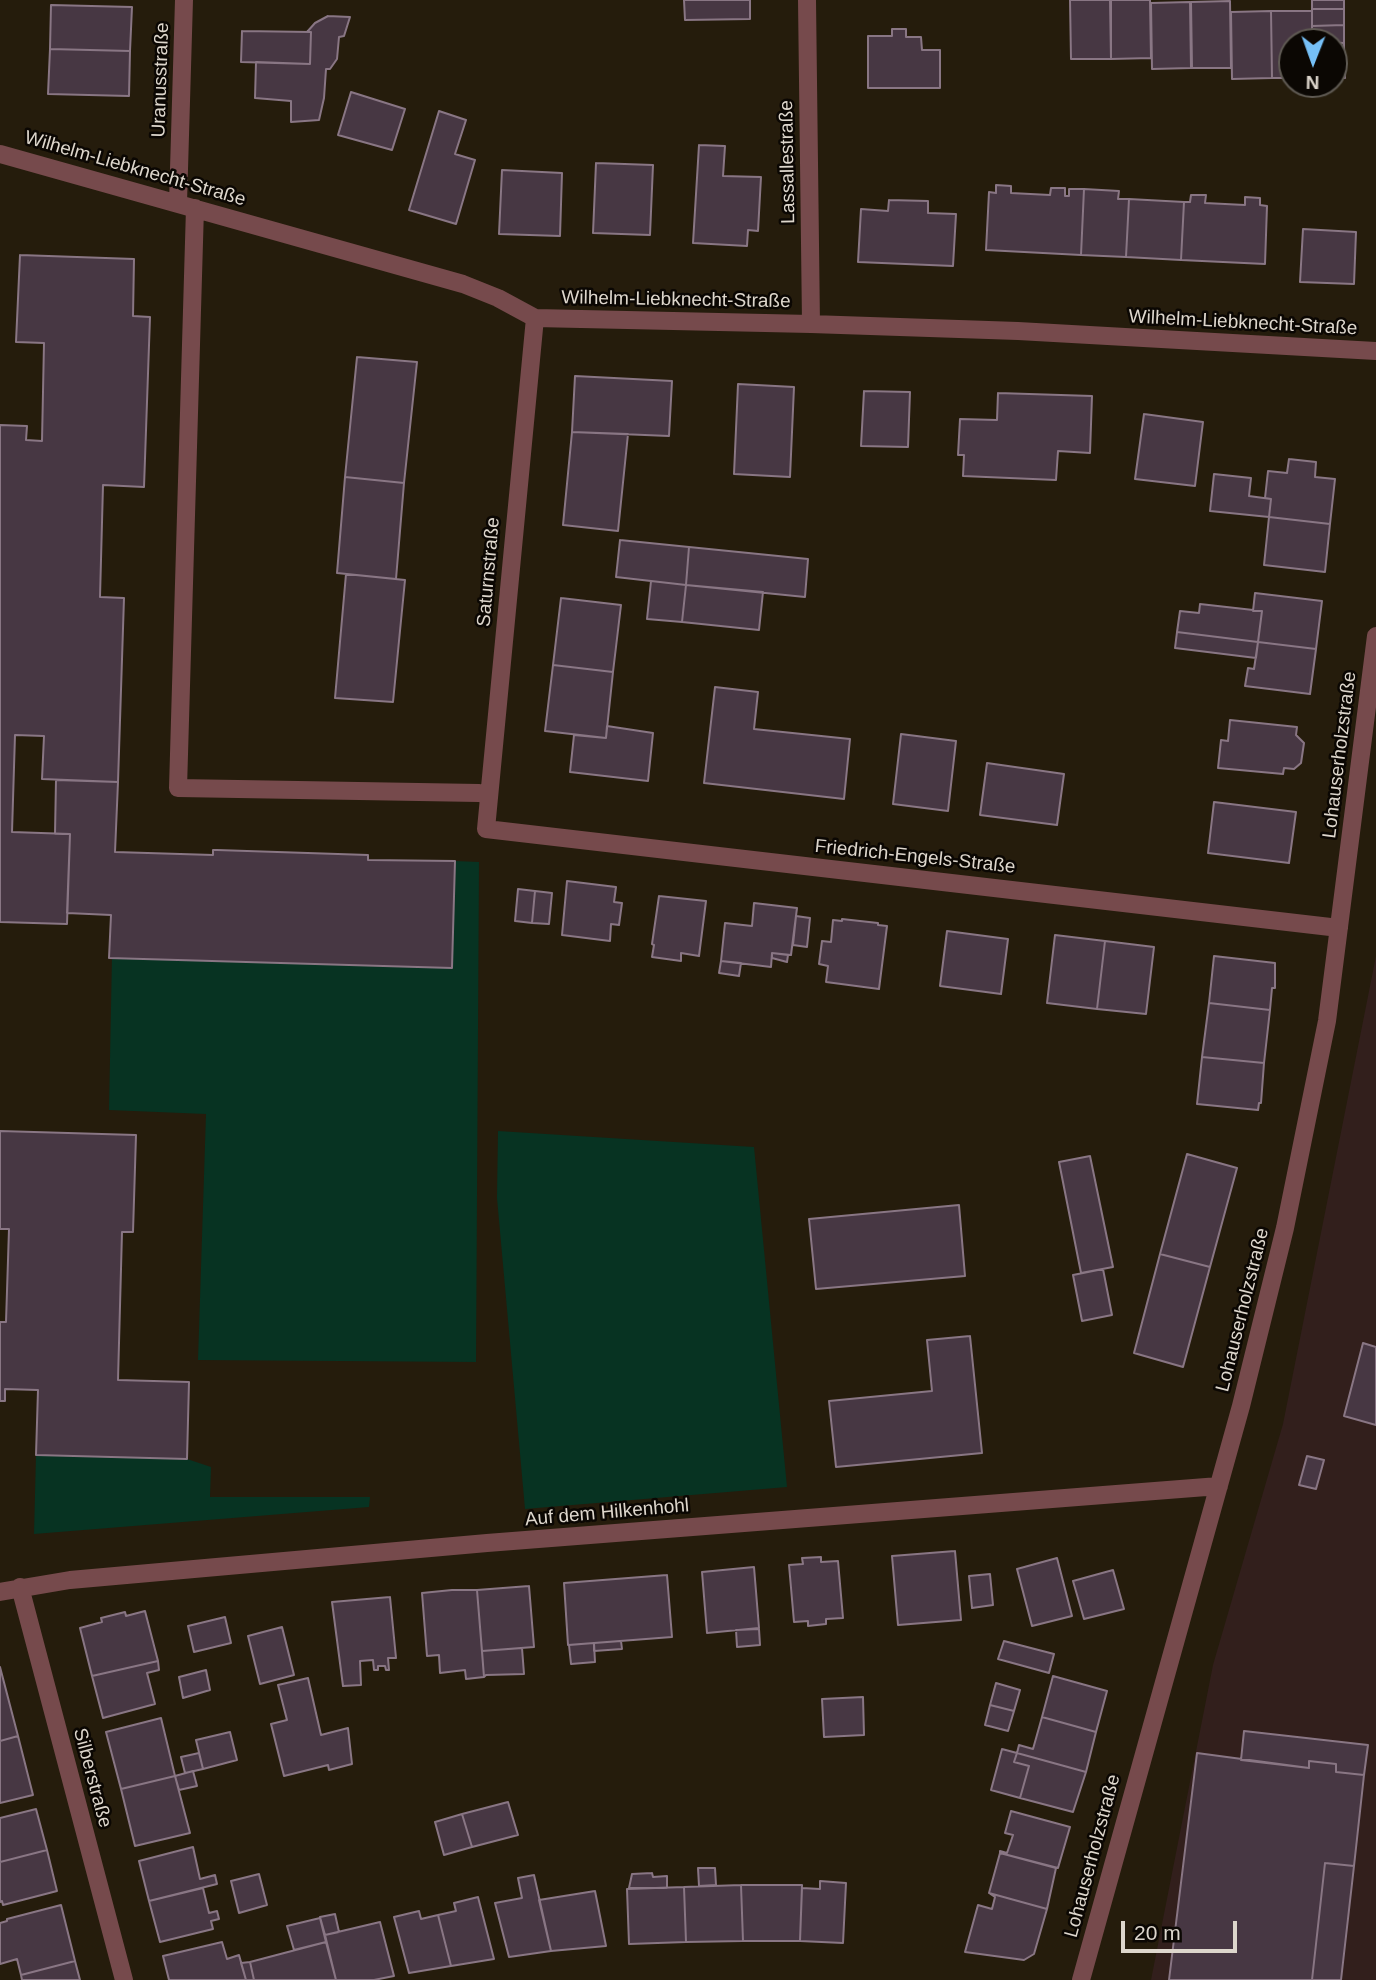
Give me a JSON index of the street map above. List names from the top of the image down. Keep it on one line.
{"streets":{"street":["Uranusstraße","Lassallestraße","Wilhelm-Liebknecht-Straße","Saturnstraße","Lohauserholzstraße","Friedrich-Engels-Straße","Auf dem Hilkenhohl","Silberstraße"]},"crossings":[["Uranusstraße","Wilhelm-Liebknecht-Straße"],["Uranusstraße","Saturnstraße"],["Lassallestraße","Wilhelm-Liebknecht-Straße"],["Wilhelm-Liebknecht-Straße","Saturnstraße"],["Saturnstraße","Friedrich-Engels-Straße"],["Lohauserholzstraße","Friedrich-Engels-Straße"],["Lohauserholzstraße","Auf dem Hilkenhohl"],["Auf dem Hilkenhohl","Silberstraße"]],"scale_bar":"20 m","north":"bottom"}
